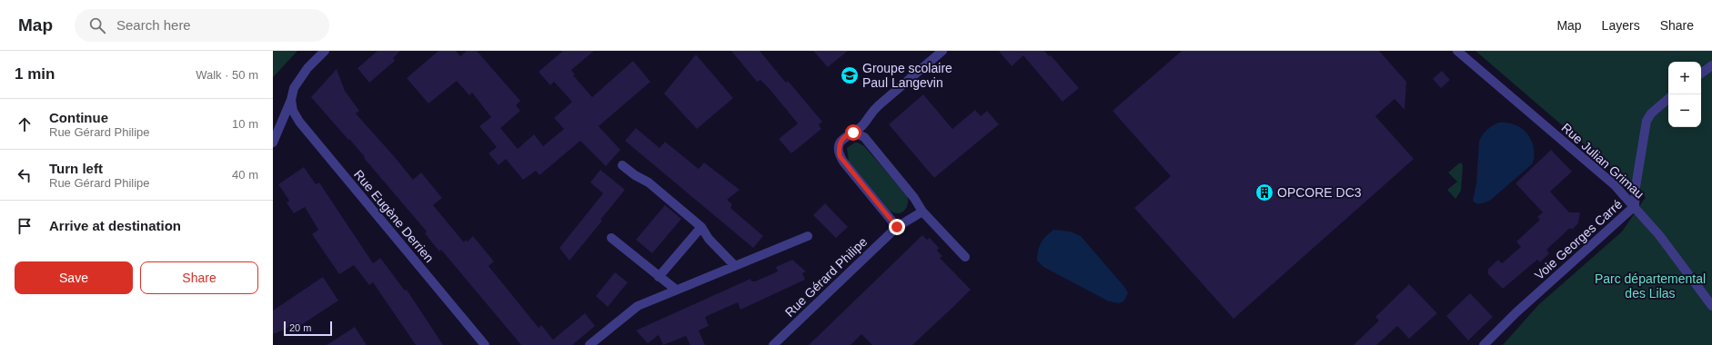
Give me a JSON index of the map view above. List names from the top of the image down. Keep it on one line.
{"streets":{"street":["Rue Julian Grimau","Rue Eugène Derrien","Voie Georges Carré","Rue Gérard Philipe"]},"crossings":[["Rue Julian Grimau","Voie Georges Carré"]],"parks":["Parc départemental des Lilas"],"places":{"school or university":["Groupe scolaire Paul Langevin"],"building":["OPCORE DC3"]},"scale_bar":"20 m","page":{"header":"Map","search":"Search here","nav":["Map","Layers","Share"],"heading":["1 min","Walk · 50 m"],"map_buttons":["+","−"],"list":[["Continue","Rue Gérard Philipe","10 m"],["Turn left","Rue Gérard Philipe","40 m"],"Arrive at destination"],"buttons":["Save","Share"],"scale":"20 m"}}
